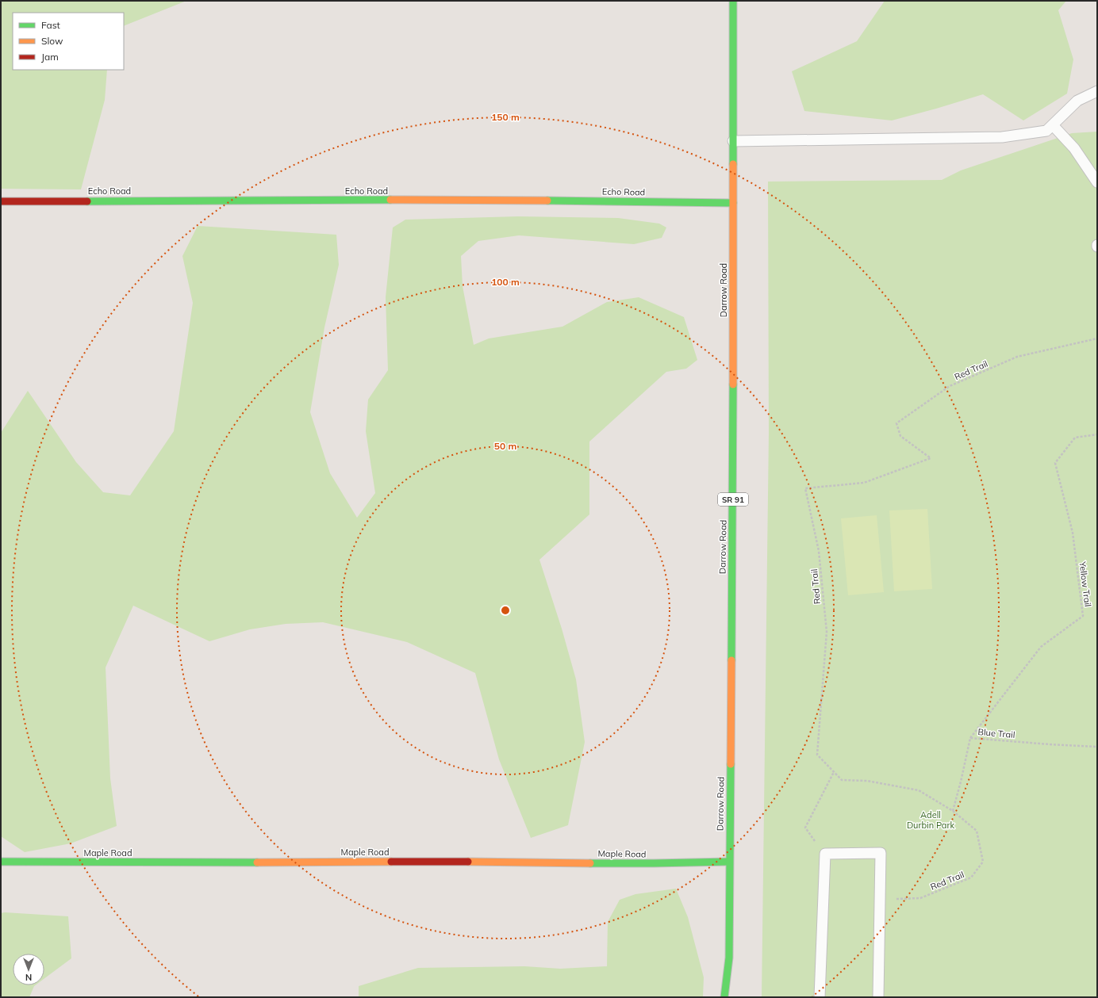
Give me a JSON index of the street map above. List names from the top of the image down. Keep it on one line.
{"streets":{"street":["Echo Road","Darrow Road","SR 91","Maple Road"],"path":["Red Trail","Yellow Trail","Blue Trail"]},"crossings":[["Echo Road","Darrow Road"],["Darrow Road","Maple Road"],["Red Trail","Blue Trail"],["Yellow Trail","Blue Trail"]],"parks":["Adell Durbin Park"],"legend":["Fast","Slow","Jam"],"north":"bottom","rings":["150 m","100 m","50 m"]}
